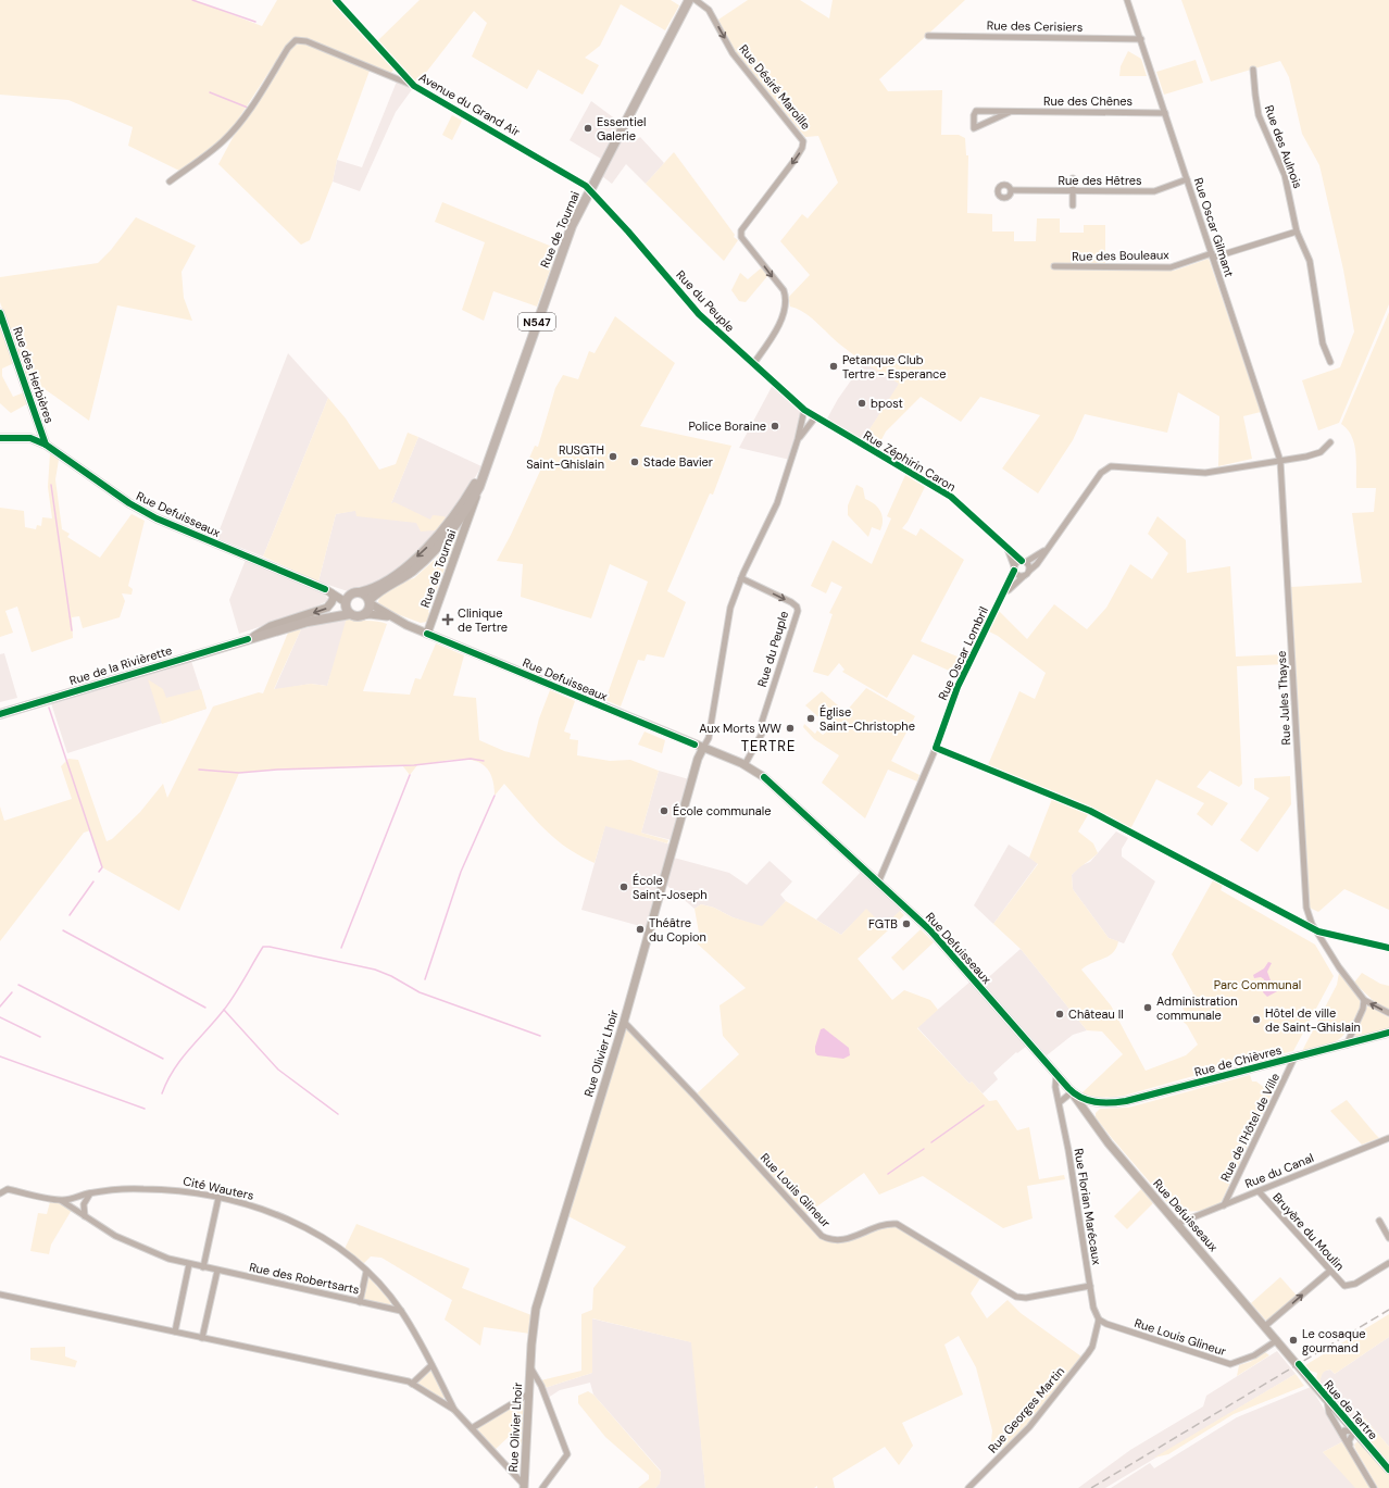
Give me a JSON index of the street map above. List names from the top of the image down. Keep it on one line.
{"streets":{"main road":["Rue de Tournai","N547","Rue de la Rivièrette"],"street":["Rue des Cerisiers","Rue Désiré Maroille","Rue des Chênes","Avenue du Grand Air","Rue des Aulnois","Rue des Hêtres","Rue Oscar Gilmant","Rue des Bouleaux","Rue du Peuple","Rue des Herbières","Rue Zéphirin Caron","Rue Defuisseaux","Rue Oscar Lombril","Rue Jules Thayse","Rue Olivier Lhoir","Rue de Chièvres","Rue de l'Hôtel de Ville","Rue du Canal","Cité Wauters","Rue Louis Glineur","Rue Florian Marécaux","Bruyère du Moulin","Rue des Robertsarts","Rue Georges Martin","Rue de Tertre"]},"crossings":[["Rue des Cerisiers","Rue Oscar Gilmant"],["Rue Désiré Maroille","Rue du Peuple"],["Rue des Chênes","Rue Oscar Gilmant"],["Avenue du Grand Air","Rue de Tournai"],["Avenue du Grand Air","Rue du Peuple"],["Rue des Hêtres","Rue Oscar Gilmant"],["Rue Oscar Gilmant","Rue des Bouleaux"],["Rue Oscar Gilmant","Rue Oscar Lombril"],["Rue Oscar Gilmant","Rue Jules Thayse"],["Rue de Tournai","Rue du Peuple"],["Rue de Tournai","Rue Defuisseaux"],["Rue de Tournai","Rue de la Rivièrette"],["Rue du Peuple","Rue Zéphirin Caron"],["Rue du Peuple","Rue Defuisseaux"],["Rue des Herbières","Rue Defuisseaux"],["Rue Zéphirin Caron","Rue Oscar Lombril"],["Rue Defuisseaux","Rue Oscar Lombril"],["Rue Defuisseaux","Rue de la Rivièrette"],["Rue Defuisseaux","Rue Olivier Lhoir"],["Rue Defuisseaux","Rue de Chièvres"],["Rue Defuisseaux","Rue du Canal"],["Rue Defuisseaux","Rue Louis Glineur"],["Rue Defuisseaux","Rue Florian Marécaux"],["Rue Defuisseaux","Rue de Tertre"],["Rue Oscar Lombril","Rue Jules Thayse"],["Rue Olivier Lhoir","Cité Wauters"],["Rue Olivier Lhoir","Rue Louis Glineur"],["Rue de Chièvres","Rue de l'Hôtel de Ville"],["Rue de l'Hôtel de Ville","Rue du Canal"],["Rue du Canal","Bruyère du Moulin"],["Cité Wauters","Rue des Robertsarts"],["Rue Louis Glineur","Rue Florian Marécaux"],["Rue Louis Glineur","Rue Georges Martin"],["Rue Florian Marécaux","Rue Georges Martin"]],"one_way":["Rue Désiré Maroille"],"districts":["TERTRE"],"parks":["Parc Communal"],"places":{"other":["Essentiel Galerie","Petanque Club Tertre - Esperance","bpost","Police Boraine","RUSGTH Saint-Ghislain","Stade Bavier","Église Saint-Christophe","Aux Morts WW","École communale","École Saint-Joseph","FGTB","Théâtre du Copion","Administration communale","Château II","Hôtel de ville de Saint-Ghislain","Le cosaque gourmand"],"health":["Clinique de Tertre"]}}
